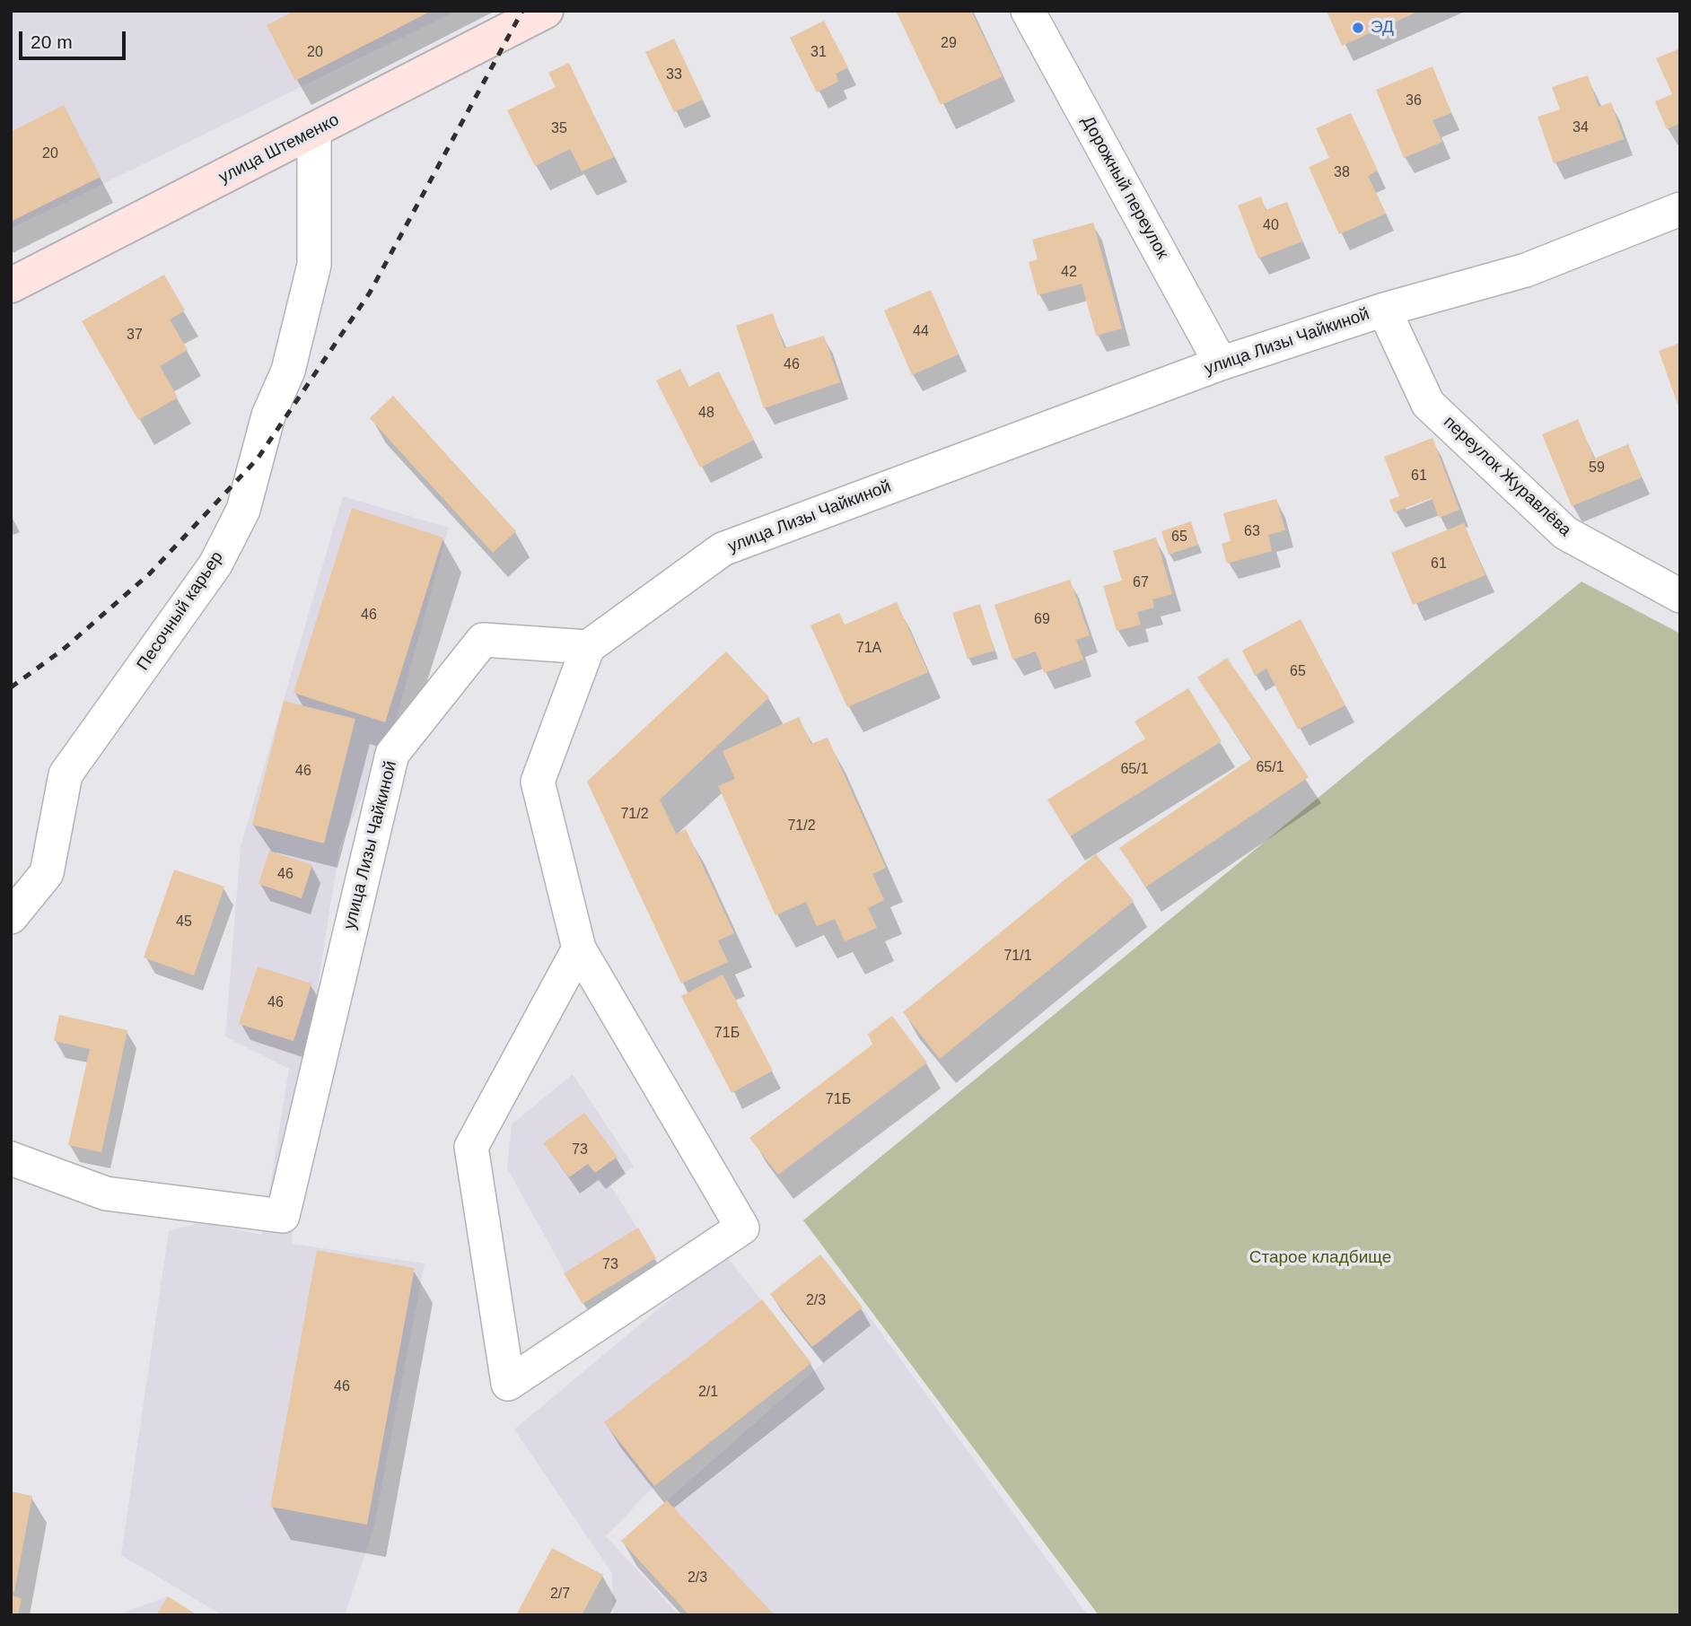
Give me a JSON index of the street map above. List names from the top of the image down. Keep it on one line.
{"streets":{"main road":["улица Штеменко"],"street":["Дорожный переулок","улица Лизы Чайкиной","переулок Журавлёва","Песочный карьер"]},"crossings":[["улица Штеменко","Песочный карьер"],["Дорожный переулок","улица Лизы Чайкиной"],["улица Лизы Чайкиной","переулок Журавлёва"]],"parks":["Старое кладбище"],"places":["ЭД"],"house_numbers":["29","20","31","33","36","34","35","20","38","40","42","44","37","46","48","59","61","63","65","61","67","46","69","71А","65","65/1","65/1","46","71/2","71/2","46","45","71/1","46","71Б","71Б","73","73","2/3","46","2/1","2/3","2/7"],"scale_bar":"20 m"}
